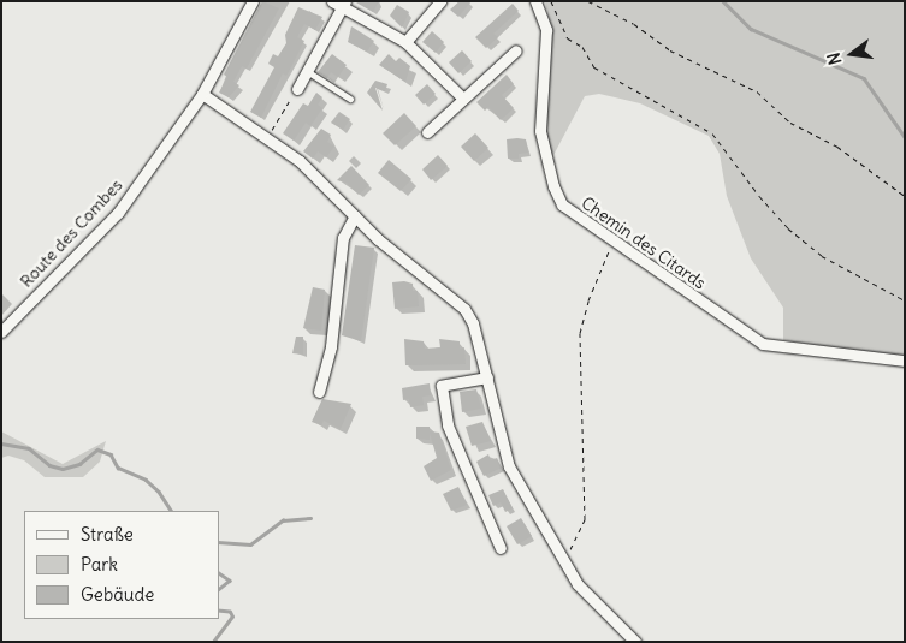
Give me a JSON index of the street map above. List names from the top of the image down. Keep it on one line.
{"streets":{"street":["Route des Combes","Chemin des Citards"]},"legend":["Straße","Park","Gebäude"],"north":"left"}
